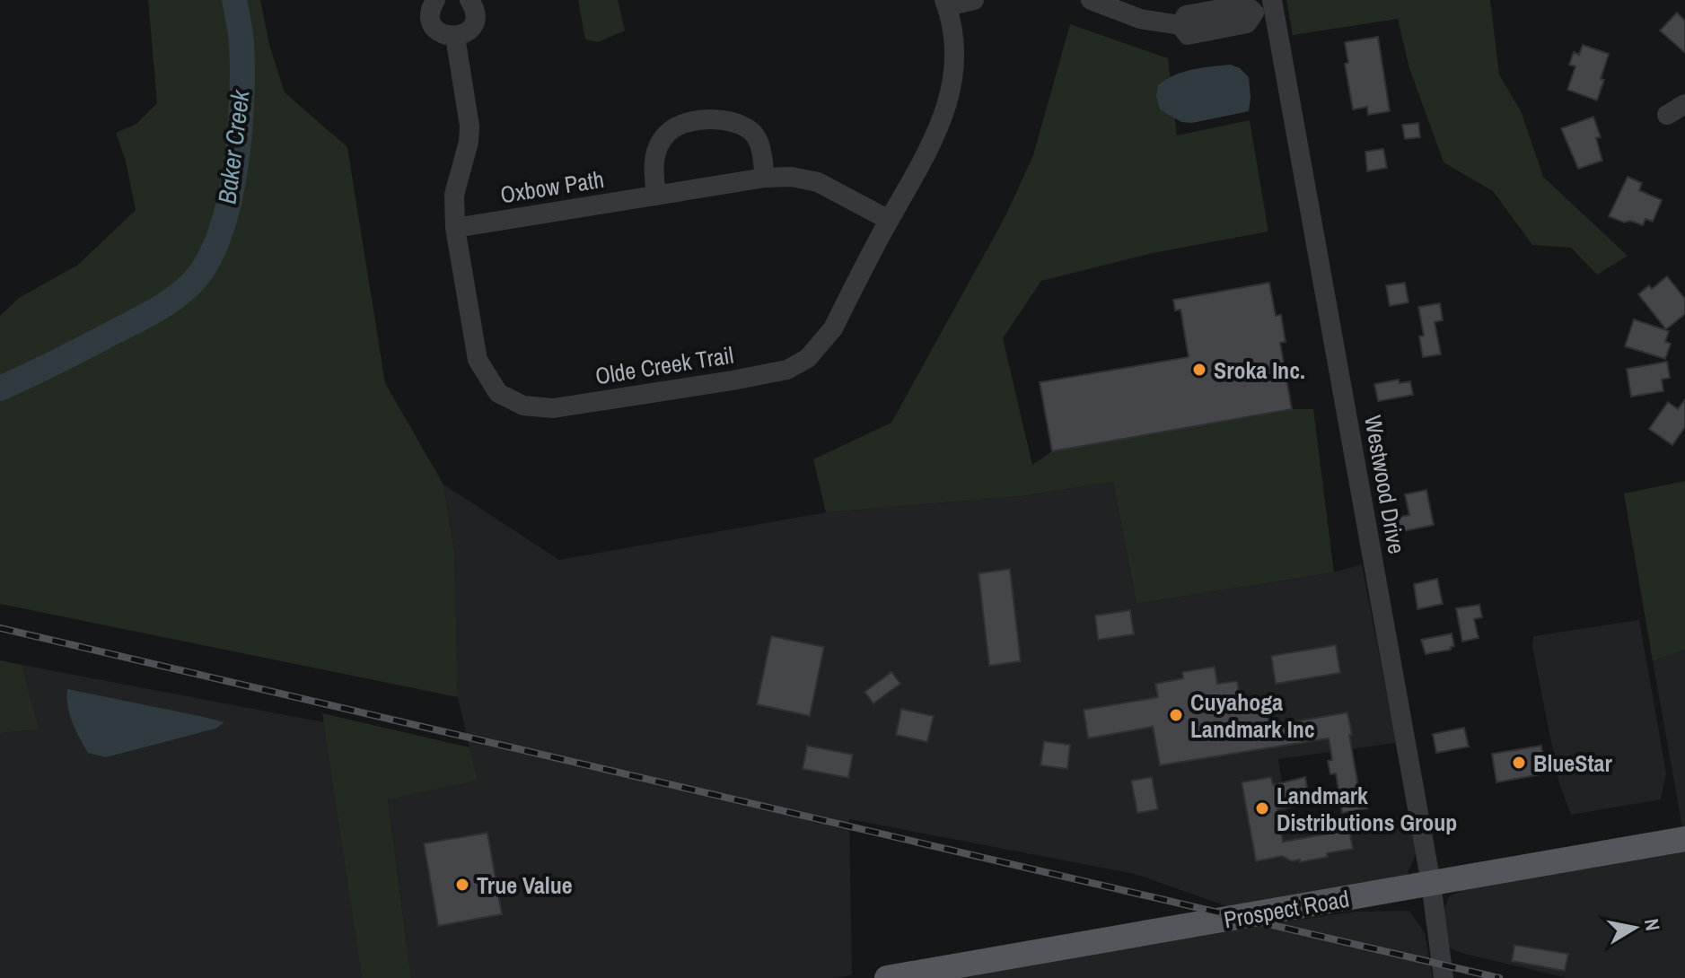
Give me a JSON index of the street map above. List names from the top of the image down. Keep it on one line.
{"streets":{"main road":["Prospect Road"],"street":["Oxbow Path","Olde Creek Trail","Westwood Drive"]},"crossings":[["Oxbow Path","Olde Creek Trail"],["Westwood Drive","Prospect Road"]],"water":["Baker Creek"],"places":["Sroka Inc.","Cuyahoga Landmark Inc","BlueStar","Landmark Distributions Group","True Value"],"north":"right"}
